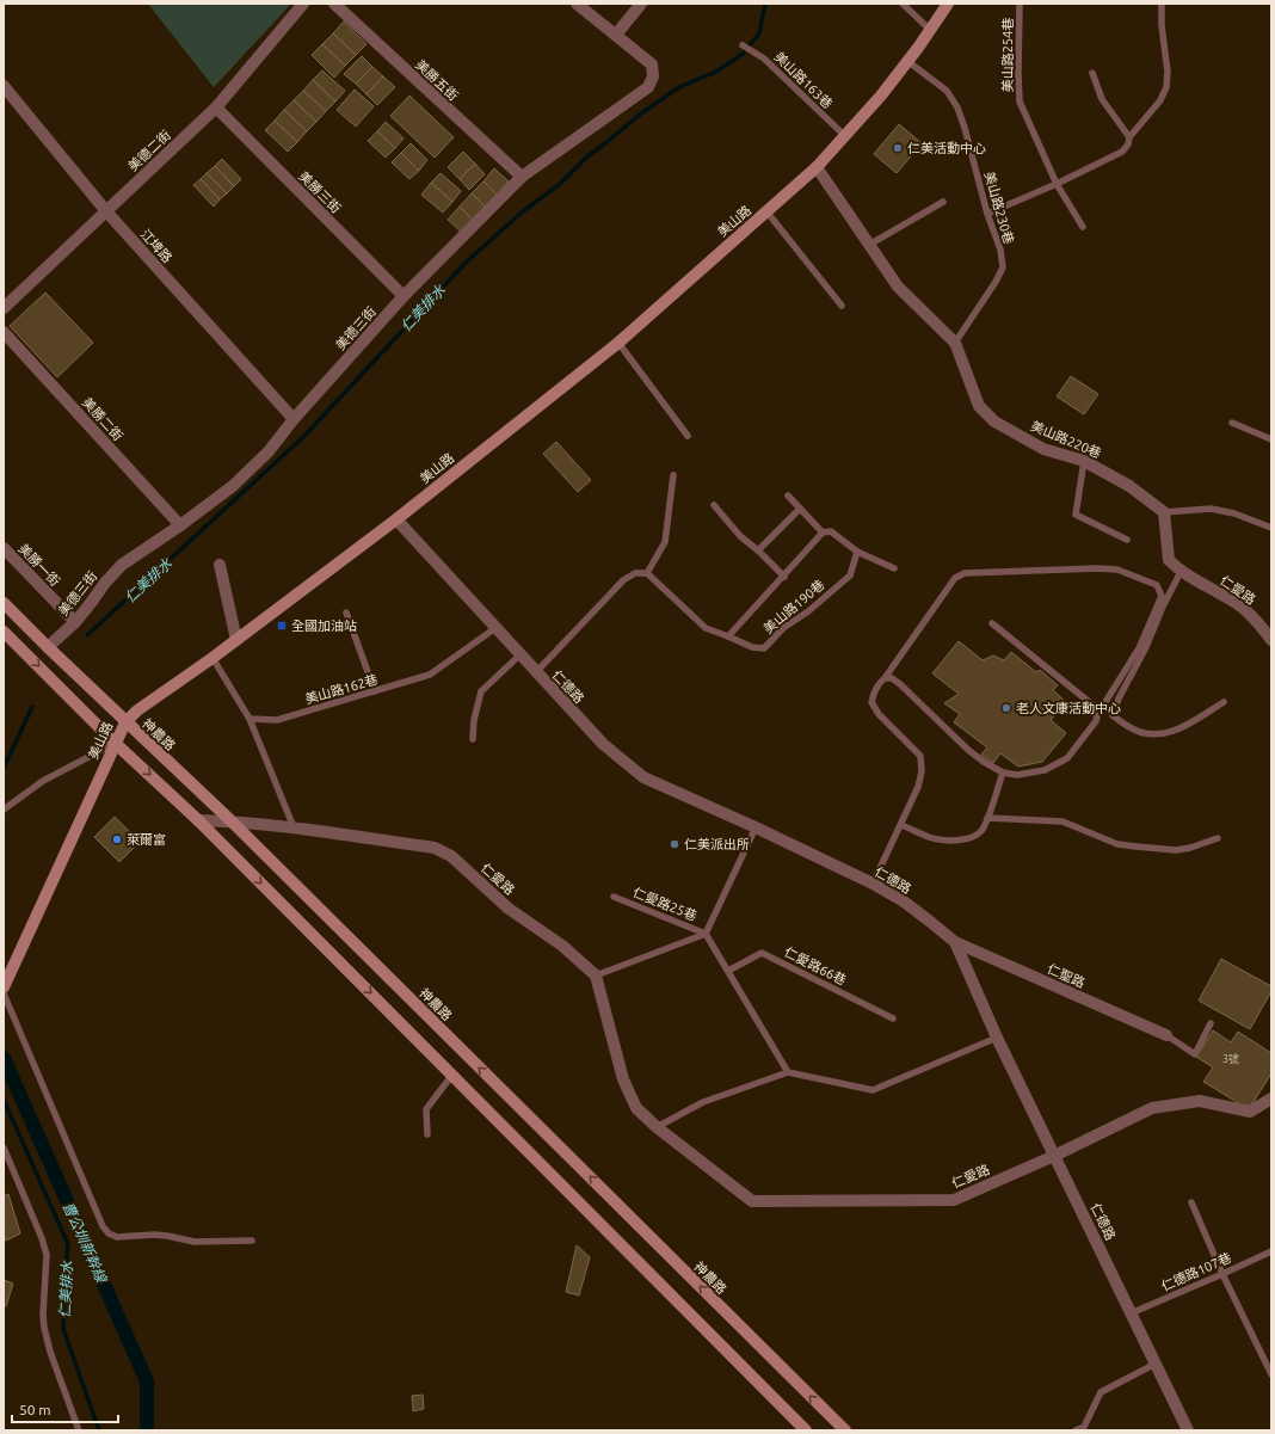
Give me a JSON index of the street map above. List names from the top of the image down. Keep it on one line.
{"streets":{"street":["美勝五街","美德二街","美勝三街","美山路","江埤路","美德三街","美勝二街","美山路220巷","美勝一街","仁愛路","仁德路","神農路","仁聖路"],"lane":["美山路254巷","美山路163巷","美山路230巷","美山路190巷","美山路162巷","仁愛路25巷","仁愛路66巷","仁德路107巷"]},"crossings":[["美勝五街","美德三街"],["美山路163巷","美山路"],["美德二街","美勝三街"],["美德二街","江埤路"],["美勝三街","美德三街"],["美山路230巷","美山路"],["美山路230巷","美山路220巷"],["美山路","美山路220巷"],["美山路","仁德路"],["美山路","神農路"],["江埤路","美德三街"],["美德三街","美勝二街"],["美德三街","美勝一街"],["美德三街","神農路"],["仁愛路","仁德路"],["仁愛路","神農路"],["仁德路","美山路162巷"],["仁德路","仁聖路"],["仁德路","仁德路107巷"]],"water":["仁美排水","曹公圳新幹線"],"places":{"other":["仁美活動中心","老人文康活動中心","萊爾富","仁美派出所"],"transit":["全國加油站"]},"house_numbers":["3號"],"scale_bar":"50 m"}
